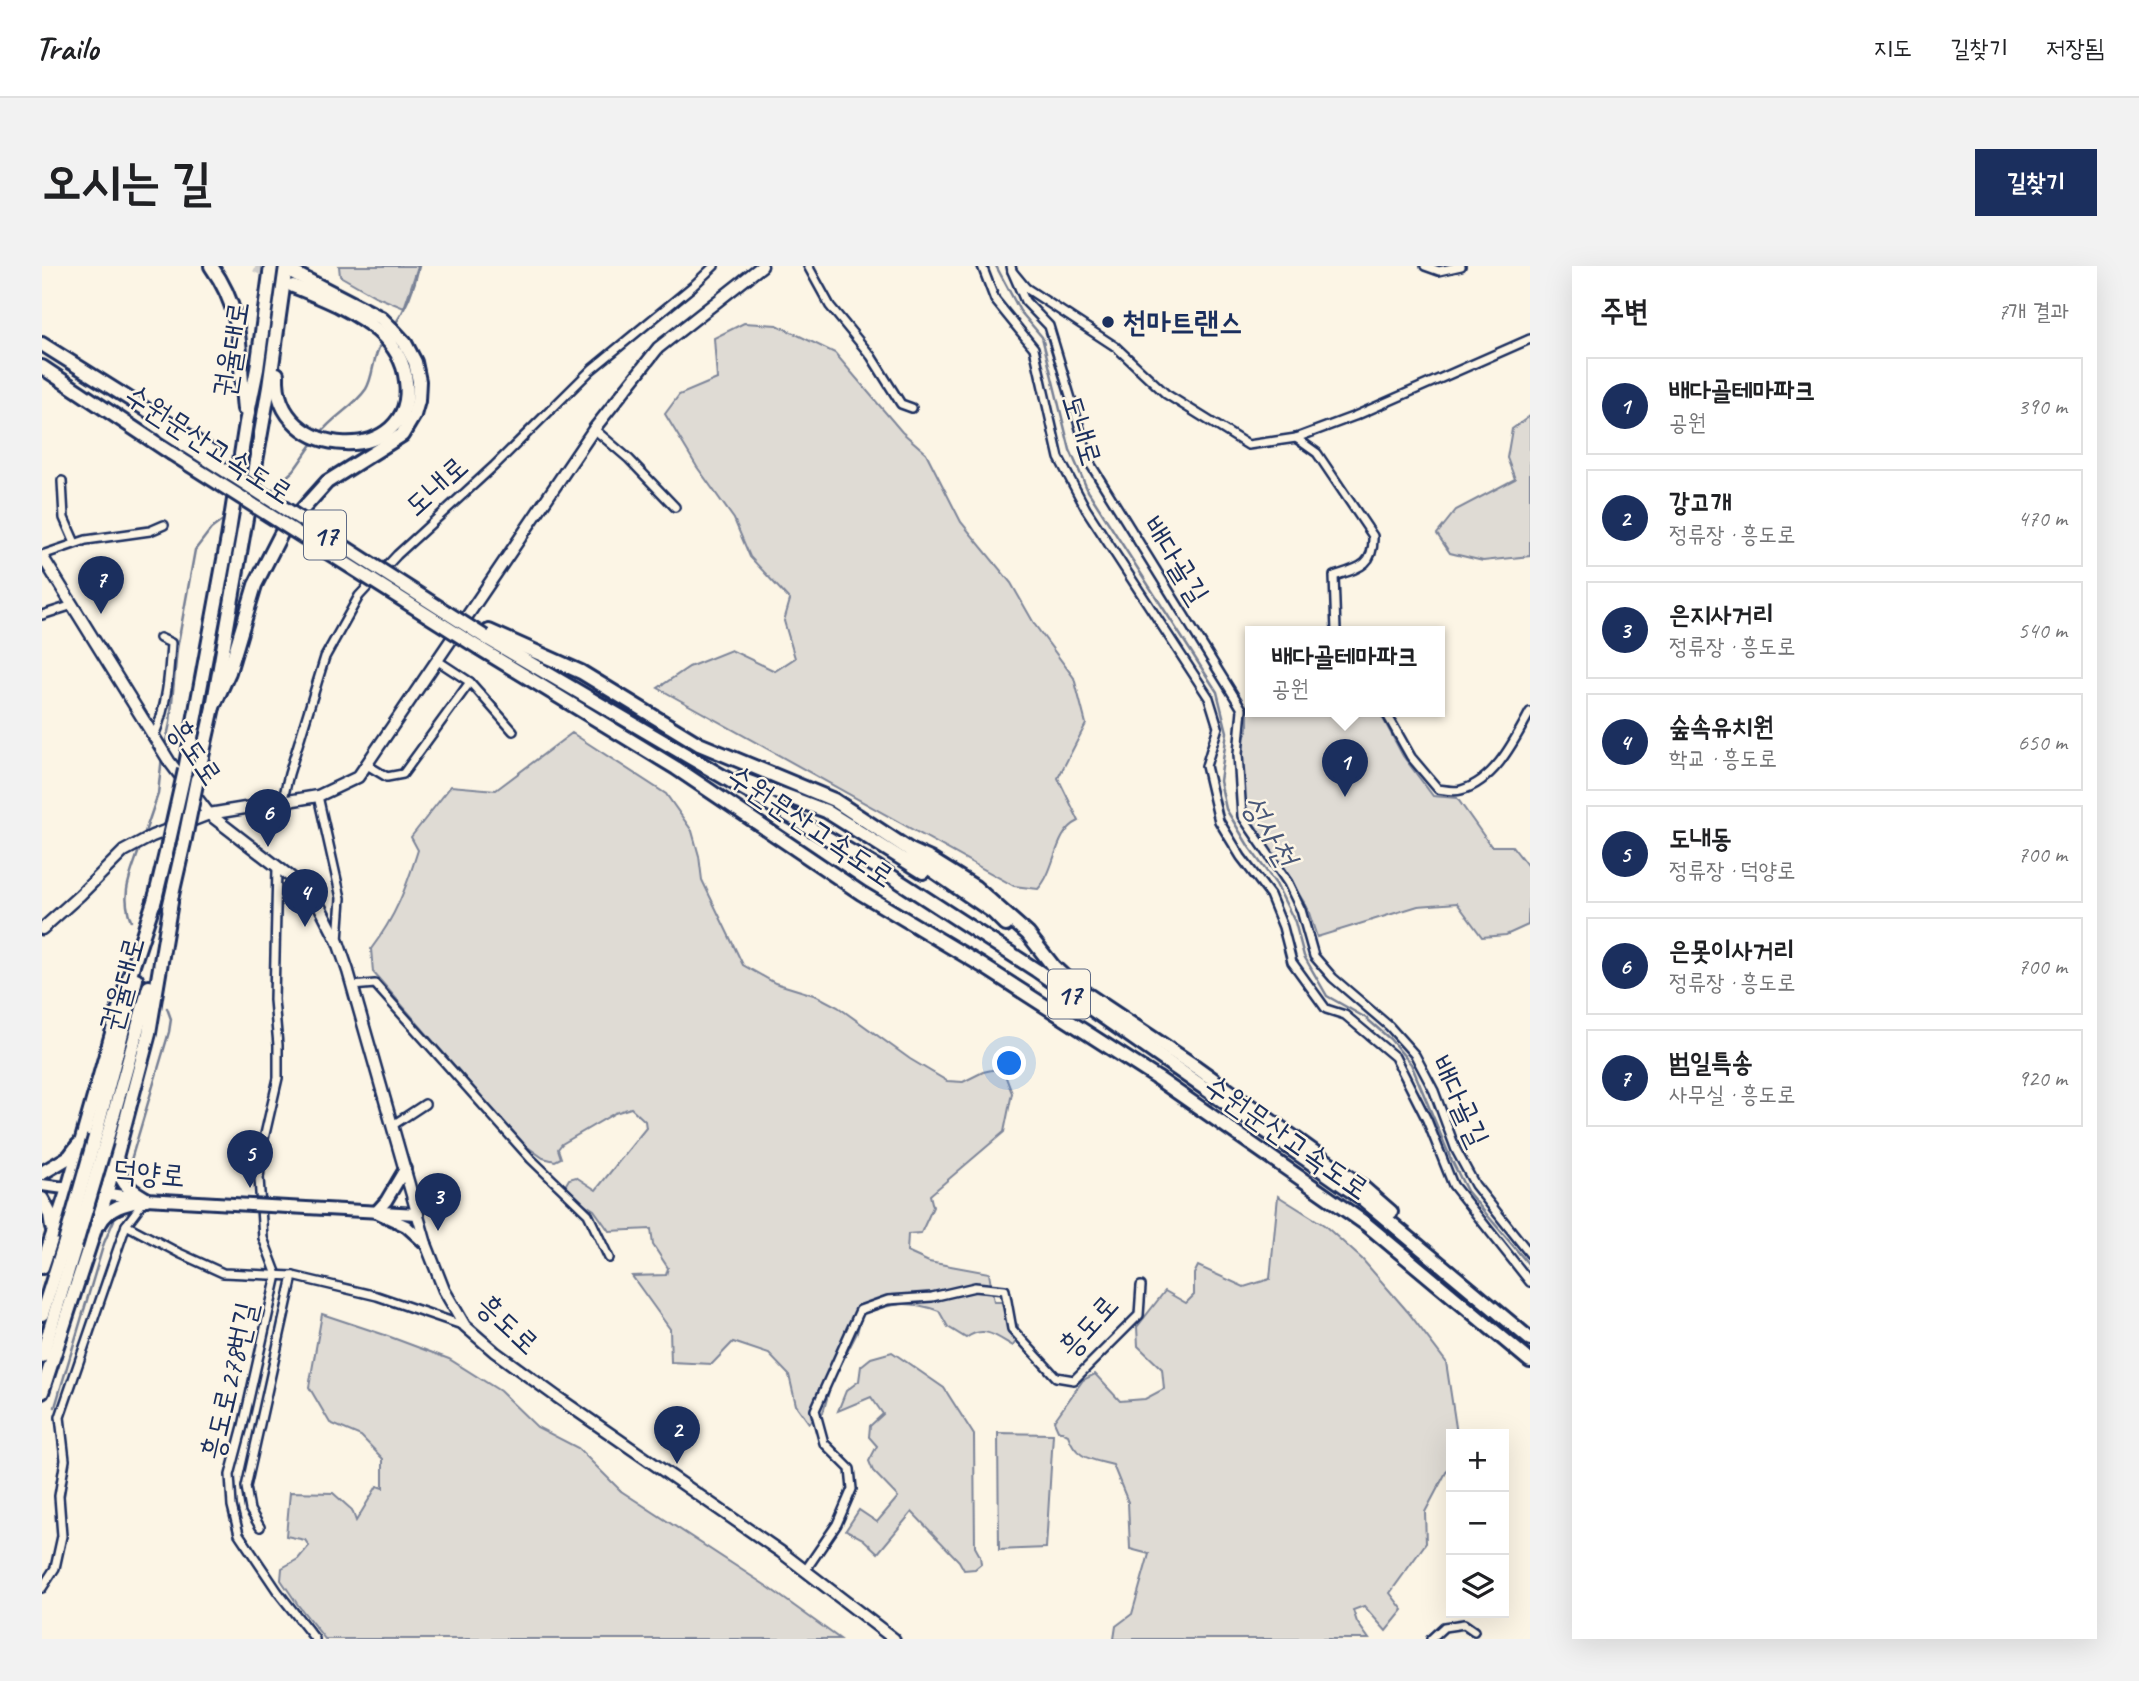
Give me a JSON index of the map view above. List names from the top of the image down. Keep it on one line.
{"streets":{"highway":["권율대로","수원문산고속도로","17"],"main road":["덕양로"],"street":["도내로","배다골길","흥도로","흥도로278번길"]},"crossings":[["흥도로","흥도로278번길"]],"water":["성사천"],"places":["천마트랜스"],"page":{"header":"Trailo","nav":["지도","길찾기","저장됨"],"buttons":"길찾기","title":"오시는 길","heading":["주변","7개 결과"],"list":[{"mark":"1","name":"배다골테마파크","note":"공원","value":"390 m"},{"mark":"2","name":"강고개","note":"정류장 · 흥도로","value":"470 m"},{"mark":"3","name":"은지사거리","note":"정류장 · 흥도로","value":"540 m"},{"mark":"4","name":"숲속유치원","note":"학교 · 흥도로","value":"650 m"},{"mark":"5","name":"도내동","note":"정류장 · 덕양로","value":"700 m"},{"mark":"6","name":"은못이사거리","note":"정류장 · 흥도로","value":"700 m"},{"mark":"7","name":"범일특송","note":"사무실 · 흥도로","value":"920 m"}],"pins":["7","1","6","4","5","3","2"],"popup":["배다골테마파크","공원"],"map_buttons":["+","−"]}}
